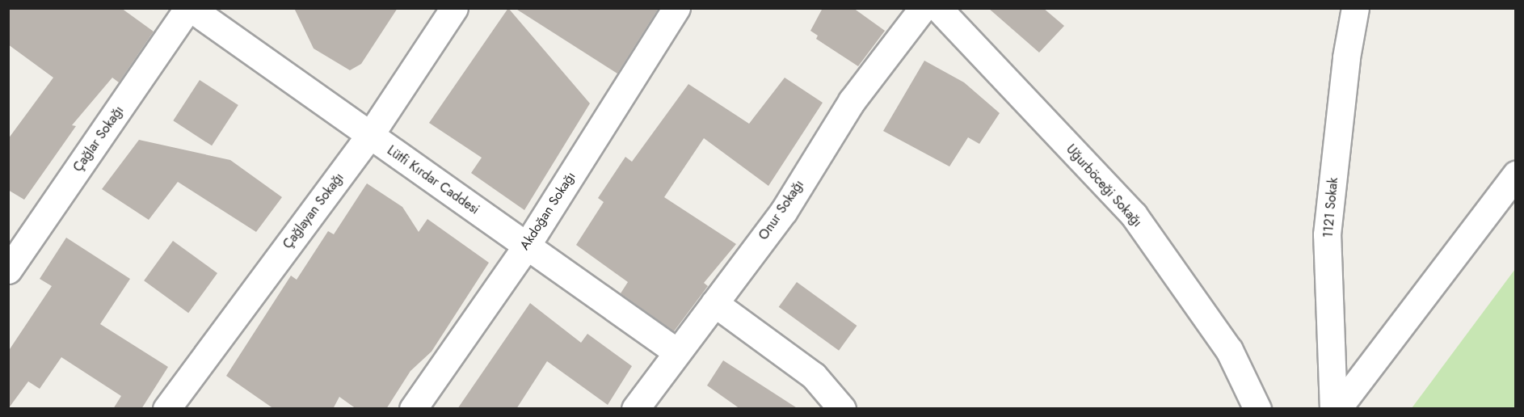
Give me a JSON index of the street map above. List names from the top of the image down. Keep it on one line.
{"streets":{"street":["Çağlar Sokağı","Lütfi Kırdar Caddesi","Uğurböceği Sokağı","1121 Sokak","Onur Sokağı","Çağlayan Sokağı","Akdoğan Sokağı"]},"crossings":[["Çağlar Sokağı","Lütfi Kırdar Caddesi"],["Lütfi Kırdar Caddesi","Onur Sokağı"],["Lütfi Kırdar Caddesi","Çağlayan Sokağı"],["Lütfi Kırdar Caddesi","Akdoğan Sokağı"]]}
